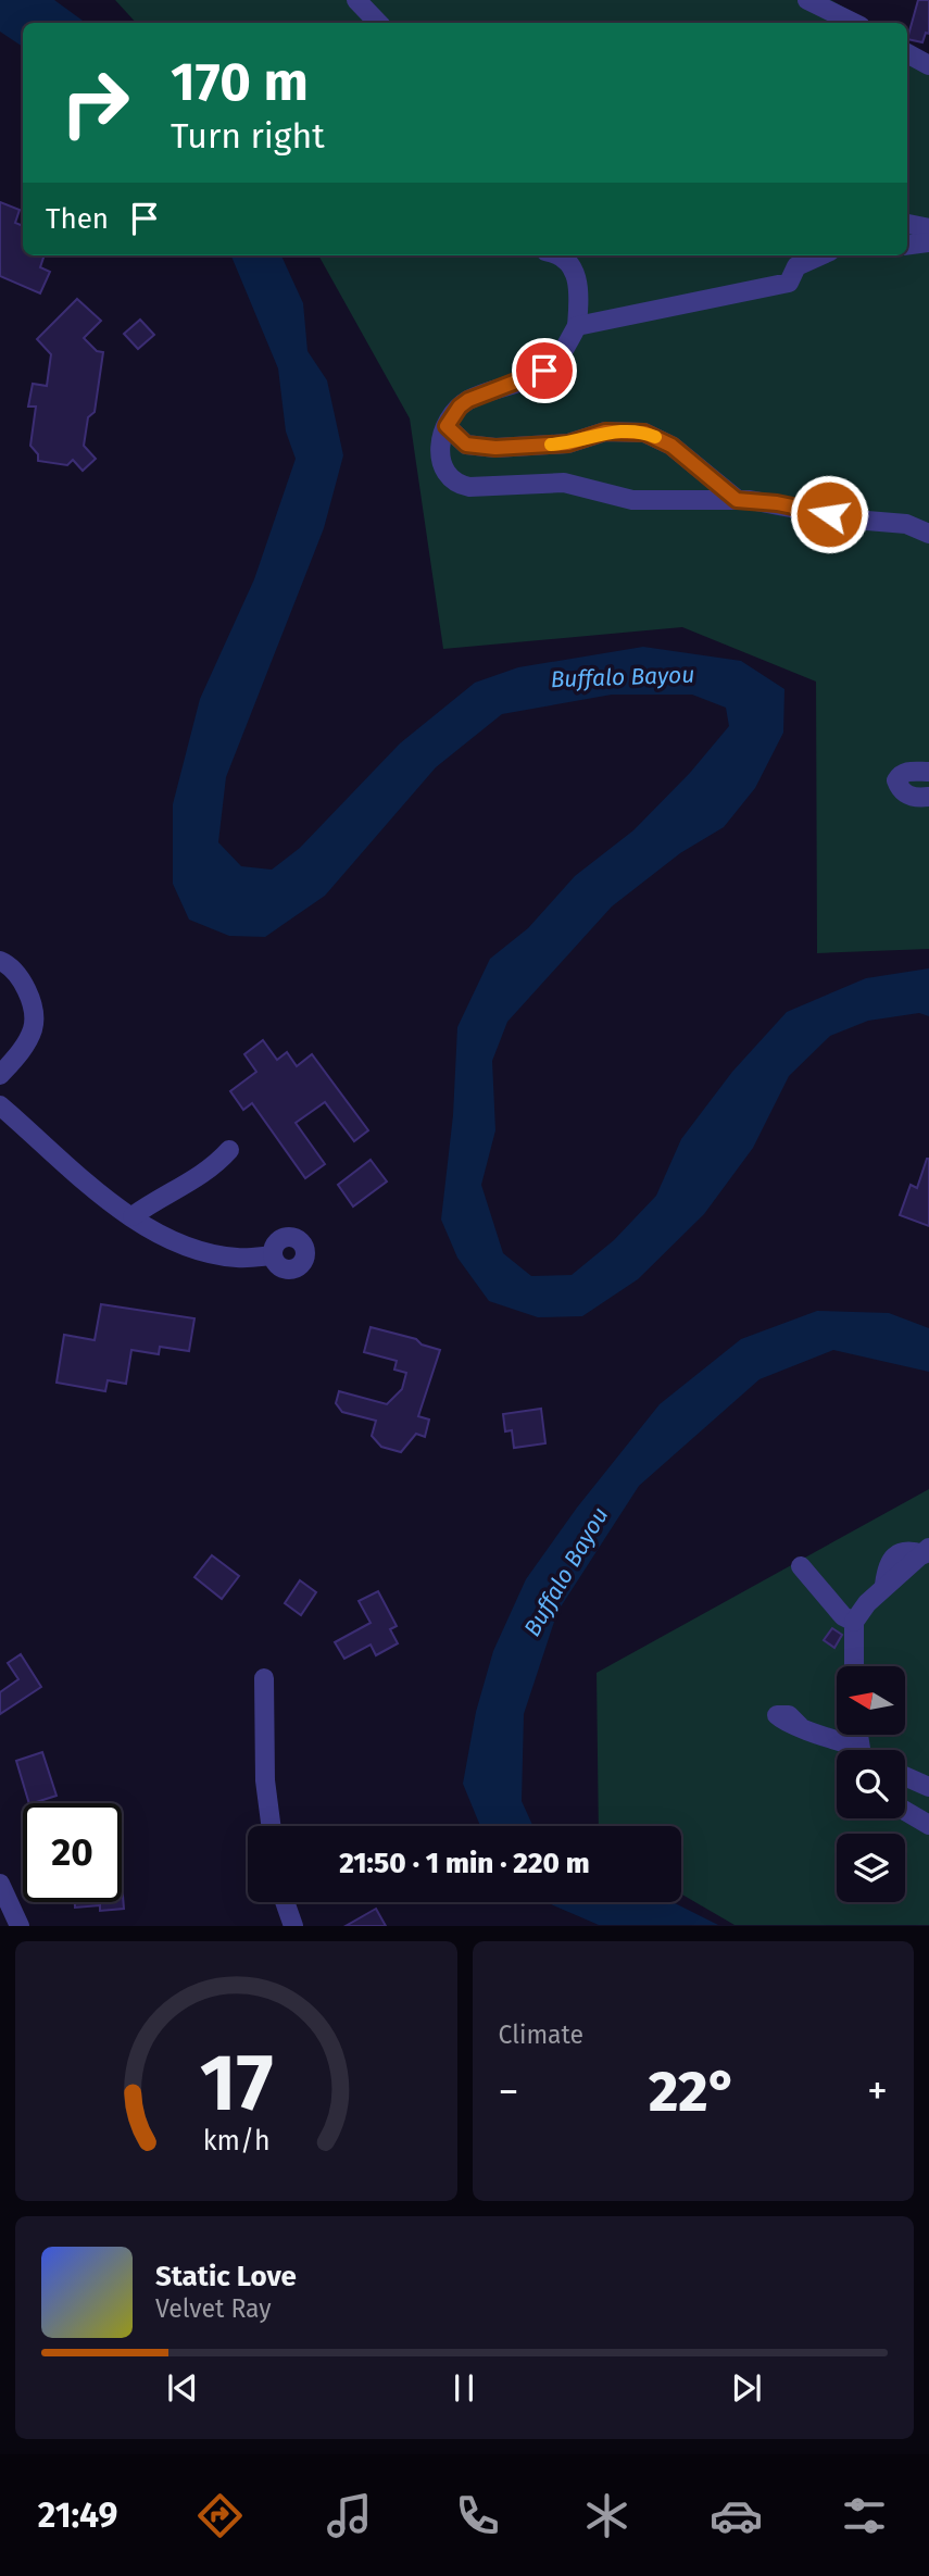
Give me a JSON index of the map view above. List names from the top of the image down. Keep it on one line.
{"water":["Buffalo Bayou"],"north":"left","page":{"turn":["170 m","Turn right"],"then":"Then","limit":"20","trip":"21:50 · 1 min · 220 m","tile":"Climate","heat":["−","22°","+"],"song":["Static Love","Velvet Ray"],"tabs":"21:49","gauge":["17","km/h"]}}
